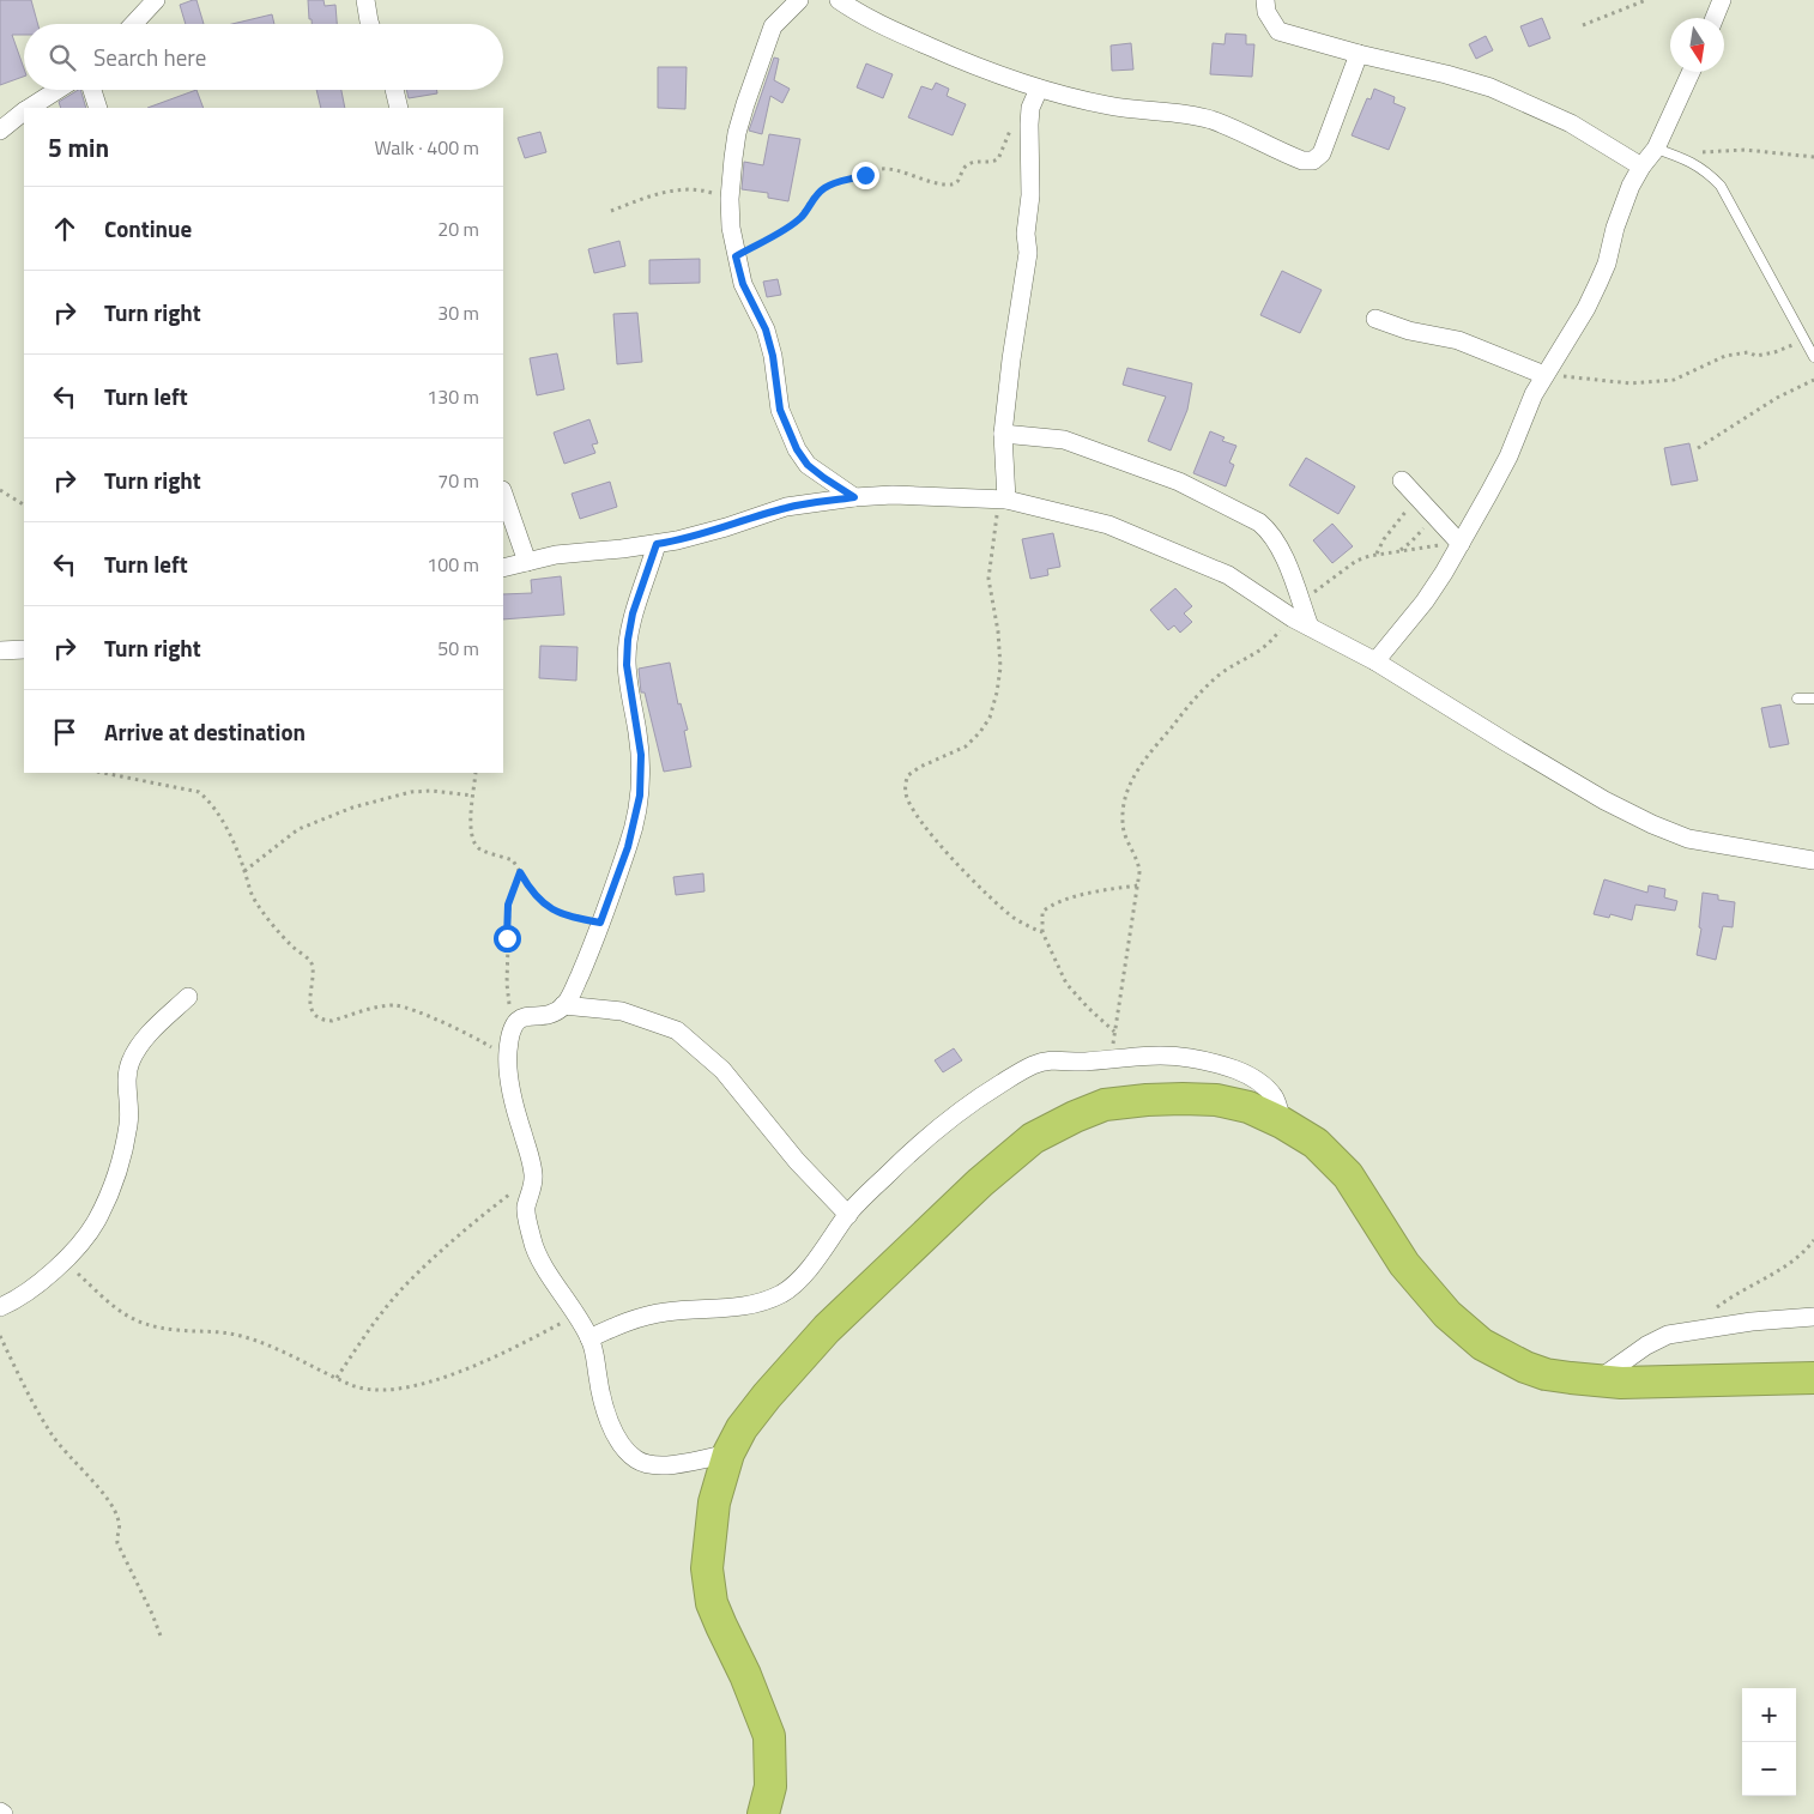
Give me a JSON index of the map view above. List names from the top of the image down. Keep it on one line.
{"north":"bottom","page":{"search":"Search here","heading":["5 min","Walk · 400 m"],"list":[["Continue","20 m"],["Turn right","30 m"],["Turn left","130 m"],["Turn right","70 m"],["Turn left","100 m"],["Turn right","50 m"],"Arrive at destination"],"map_buttons":["+","−"]}}
